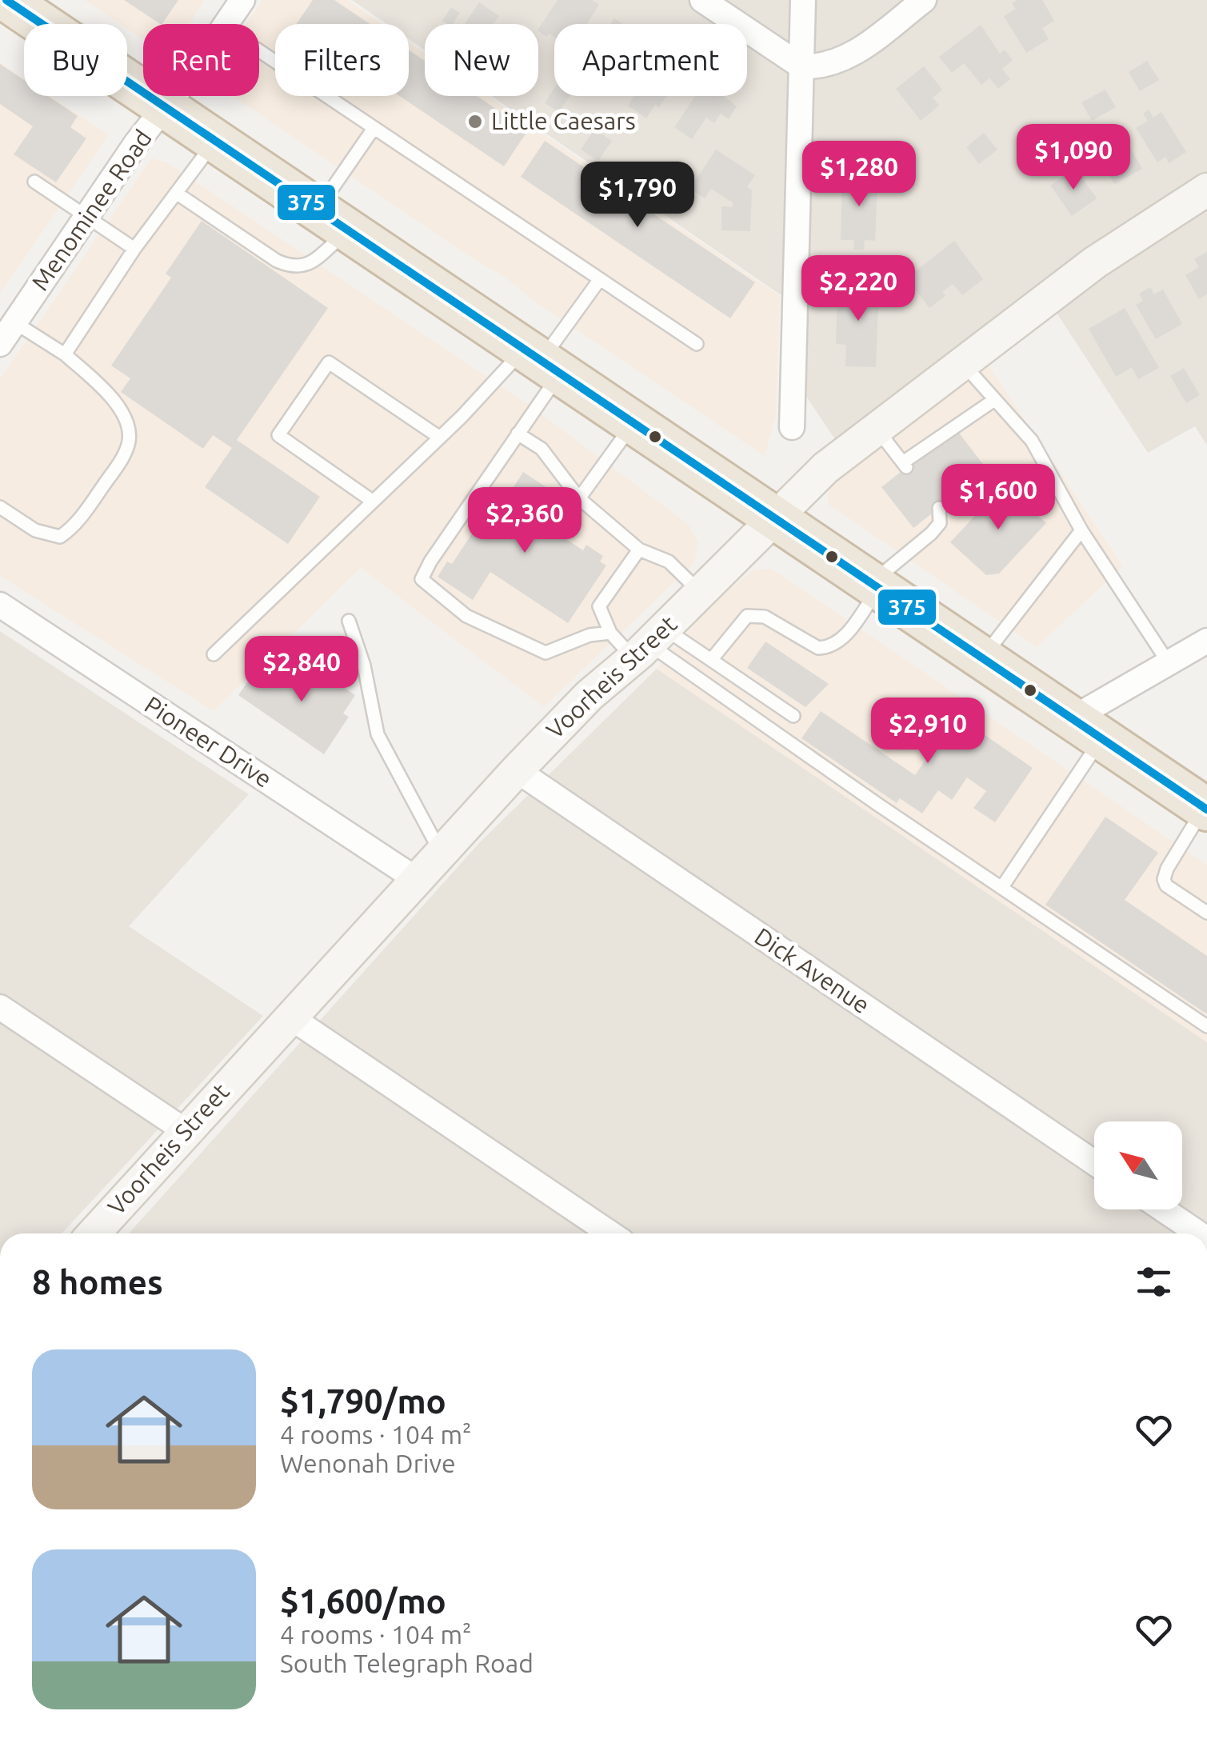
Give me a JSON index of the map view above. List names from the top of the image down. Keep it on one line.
{"streets":{"street":["Menominee Road","Voorheis Street","Pioneer Drive","Dick Avenue"]},"crossings":[["Voorheis Street","Pioneer Drive"],["Voorheis Street","Dick Avenue"]],"places":["Little Caesars"],"lines":["transit line 375"],"north":"top left","page":{"chip":["Buy","Rent","Filters","New","Apartment"],"price":["$1,090","$1,280","$1,790","$2,220","$1,600","$2,360","$2,840","$2,910"],"heading":"8 homes","list":[{"name":"$1,790/mo","note":"4 rooms · 104 m² · Wenonah Drive"},{"name":"$1,600/mo","note":"4 rooms · 104 m² · South Telegraph Road"}]}}
